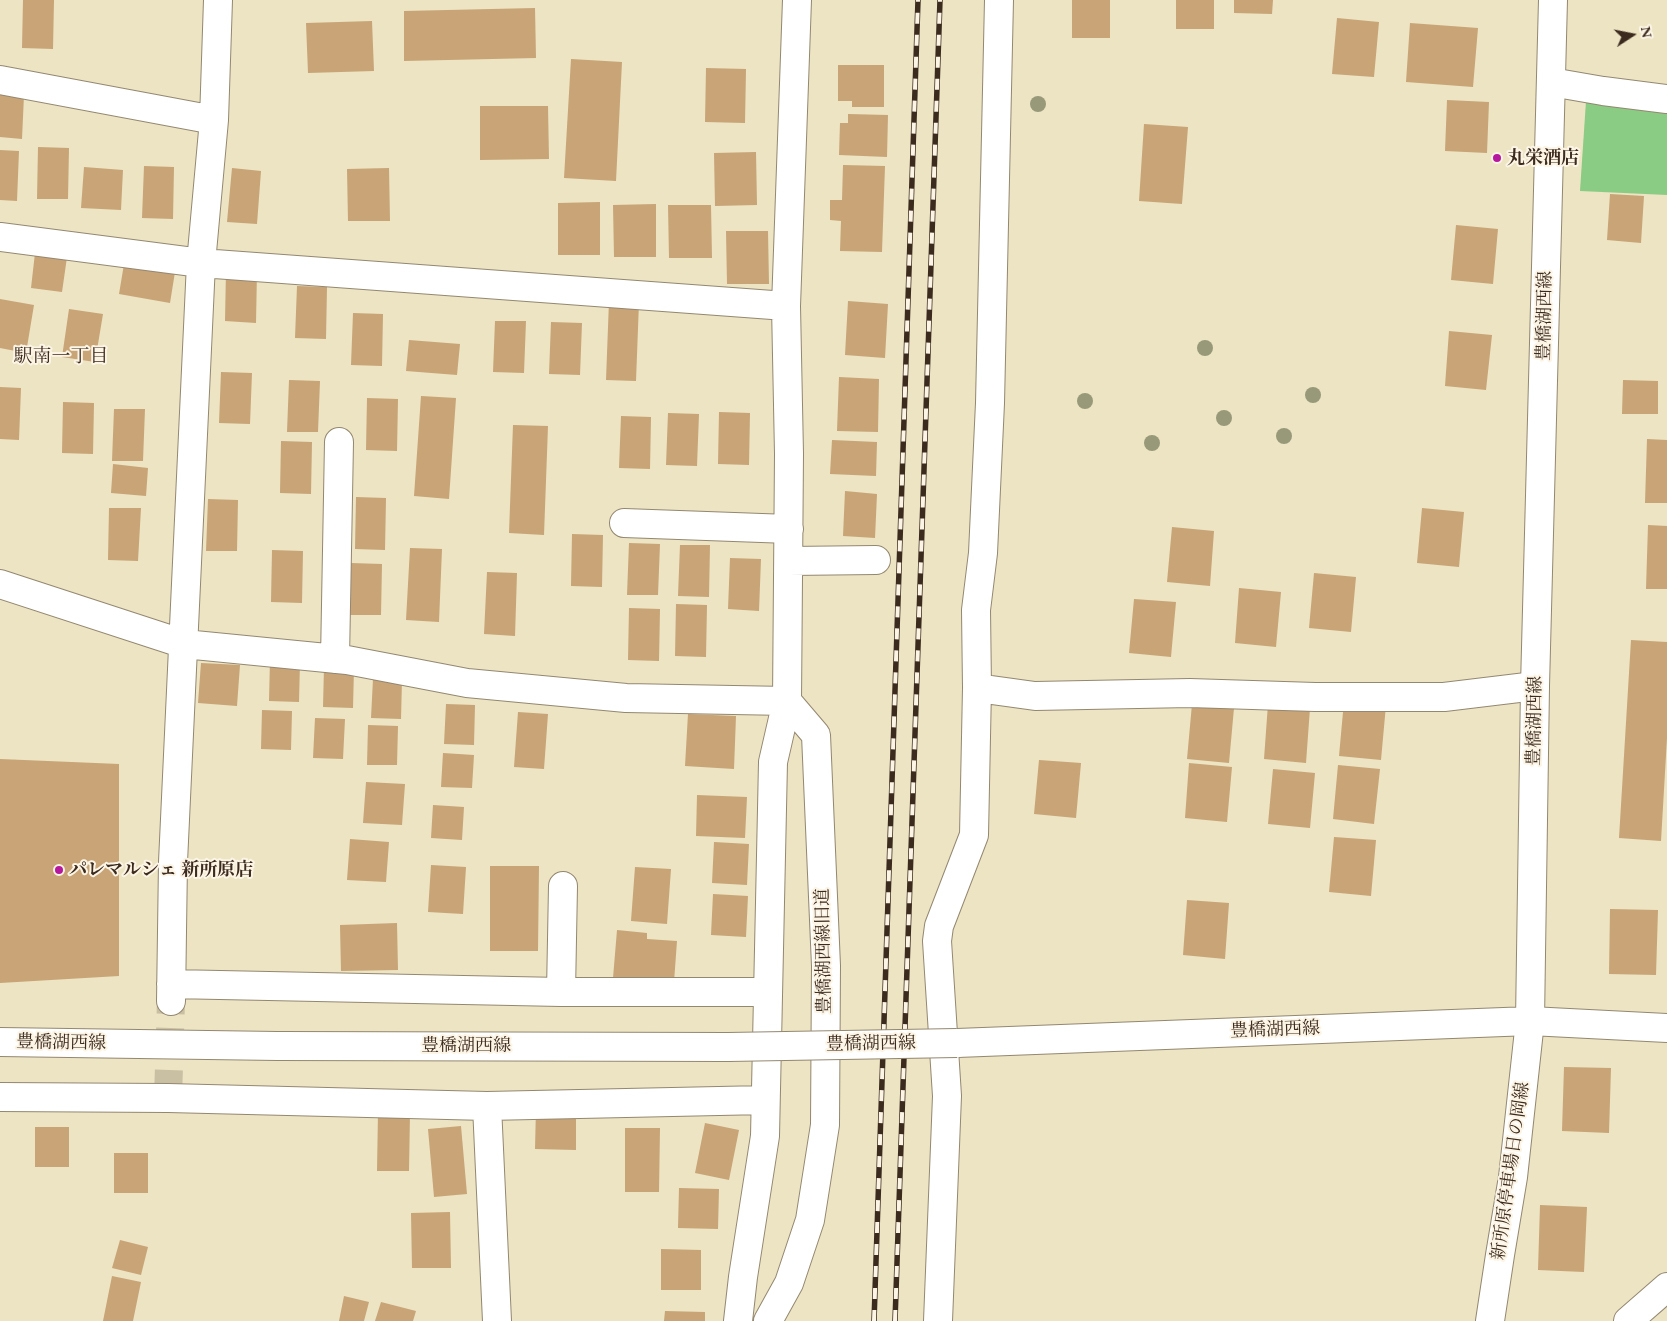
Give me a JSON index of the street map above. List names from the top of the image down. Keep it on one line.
{"streets":{"street":["豊橋湖西線","豊橋湖西線旧道","新所原停車場日の岡線"]},"crossings":[["豊橋湖西線","新所原停車場日の岡線"]],"districts":["駅南一丁目"],"places":["丸栄酒店","パレマルシェ 新所原店"],"north":"right"}
